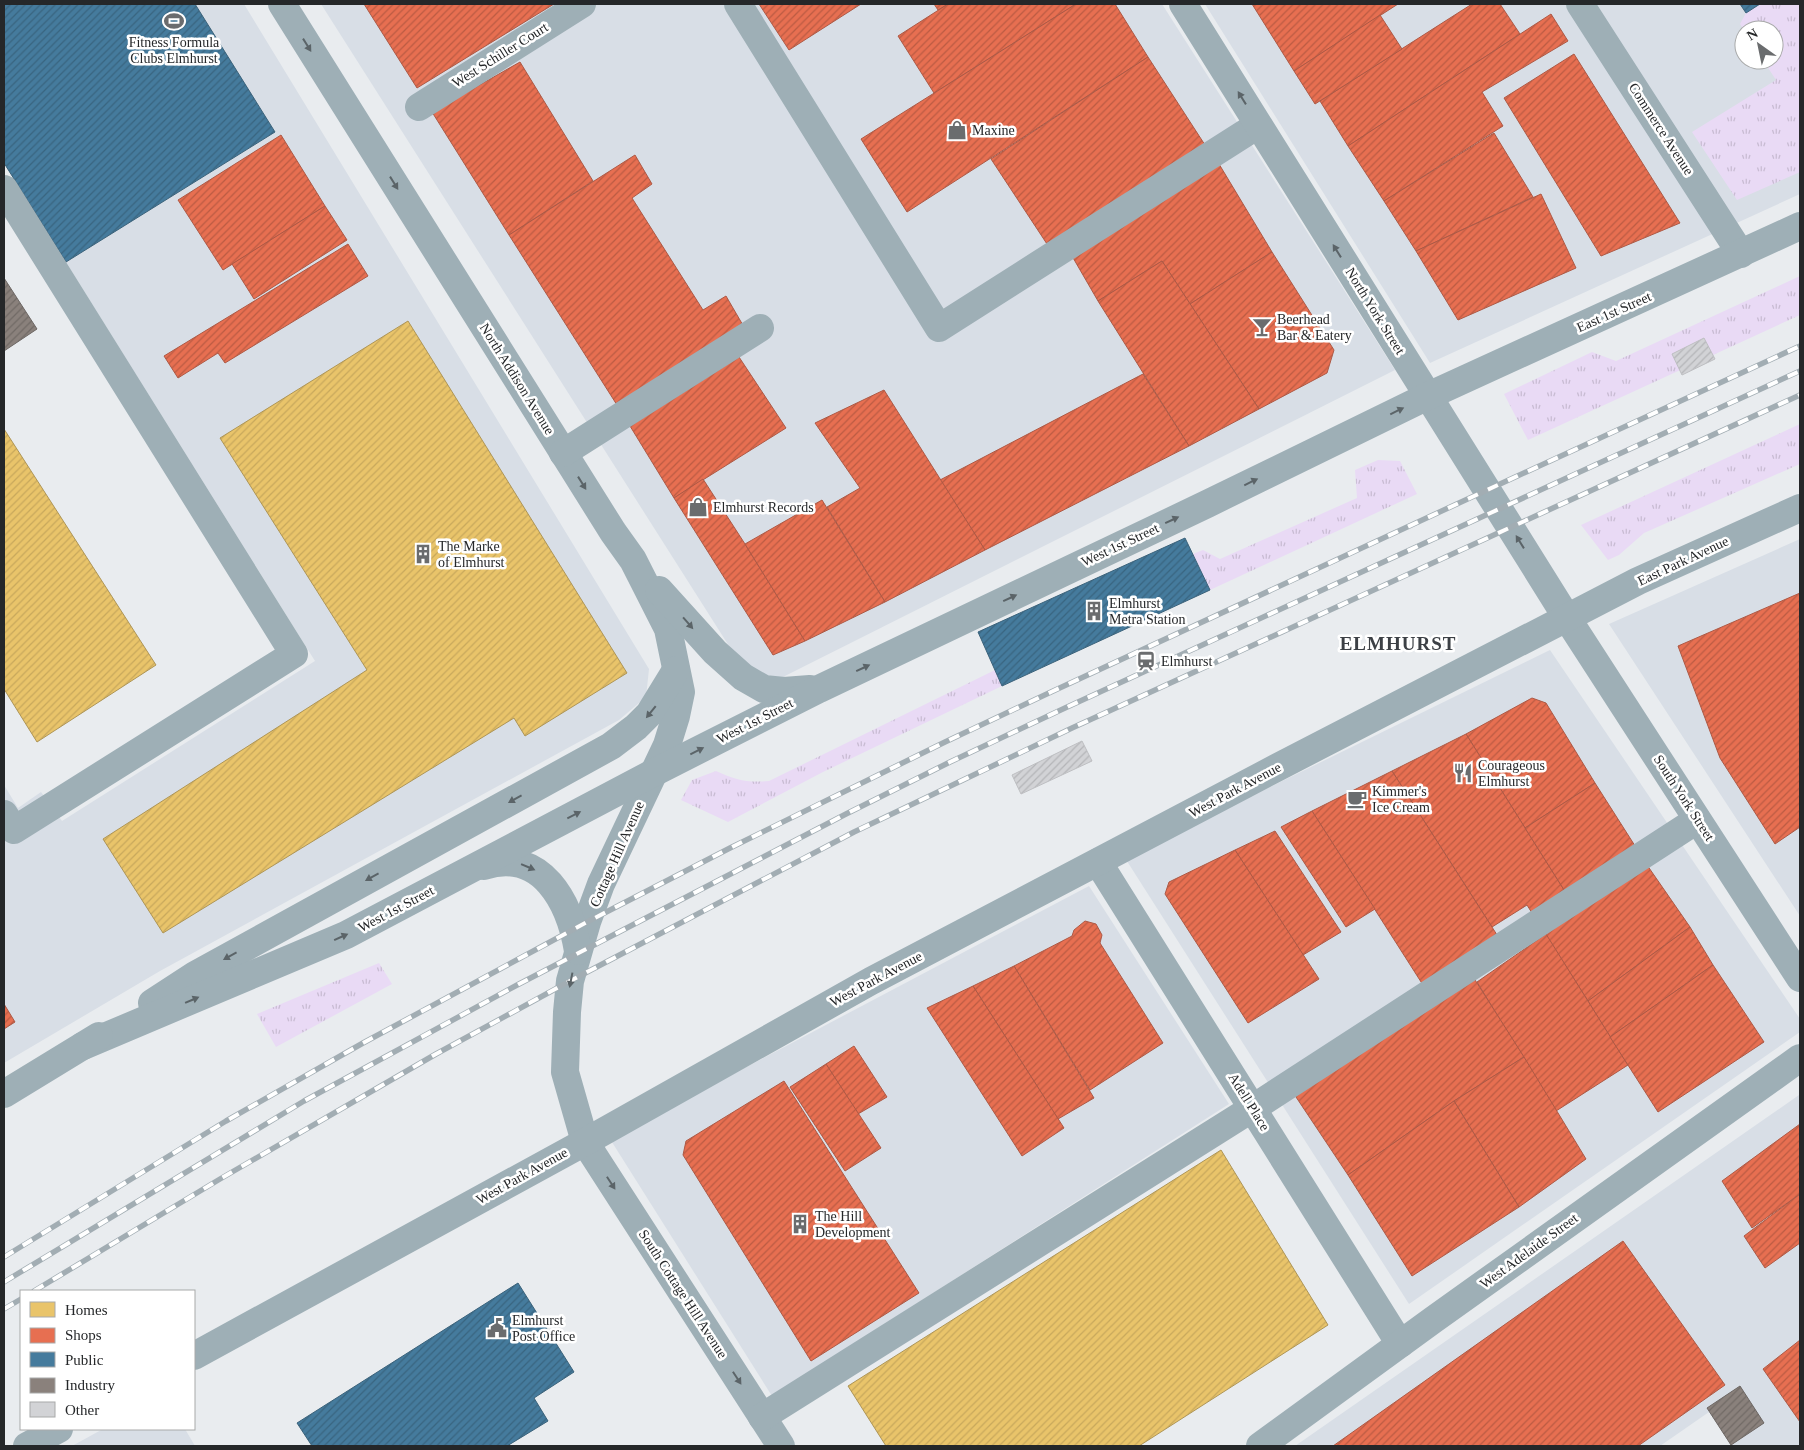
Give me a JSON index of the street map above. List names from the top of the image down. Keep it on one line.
{"streets":{"street":["West Schiller Court","Commerce Avenue","North York Street","East 1st Street","North Addison Avenue","West 1st Street","East Park Avenue","West Park Avenue","South York Street","Cottage Hill Avenue","Adell Place","West Adelaide Street","South Cottage Hill Avenue"]},"crossings":[["Commerce Avenue","East 1st Street"],["North York Street","East 1st Street"],["North York Street","West 1st Street"],["North York Street","East Park Avenue"],["North York Street","West Park Avenue"],["North York Street","South York Street"],["East 1st Street","West 1st Street"],["North Addison Avenue","West 1st Street"],["North Addison Avenue","Cottage Hill Avenue"],["West 1st Street","Cottage Hill Avenue"],["East Park Avenue","West Park Avenue"],["East Park Avenue","South York Street"],["West Park Avenue","South York Street"],["West Park Avenue","Cottage Hill Avenue"],["West Park Avenue","Adell Place"],["West Park Avenue","South Cottage Hill Avenue"],["Cottage Hill Avenue","South Cottage Hill Avenue"],["Adell Place","West Adelaide Street"]],"one_way":["North York Street","North Addison Avenue","Cottage Hill Avenue","South Cottage Hill Avenue"],"districts":["ELMHURST"],"places":{"sports":["Fitness Formula Clubs Elmhurst"],"shop":["Maxine","Elmhurst Records"],"bar":["Beerhead Bar & Eatery"],"building":["The Marke of Elmhurst","Elmhurst Metra Station","The Hill Development"],"station":["Elmhurst"],"restaurant":["Courageous Elmhurst"],"cafe":["Kimmer's Ice Cream"],"public building":["Elmhurst Post Office"]},"legend":["Homes","Shops","Public","Industry","Other"],"north":"top left"}
